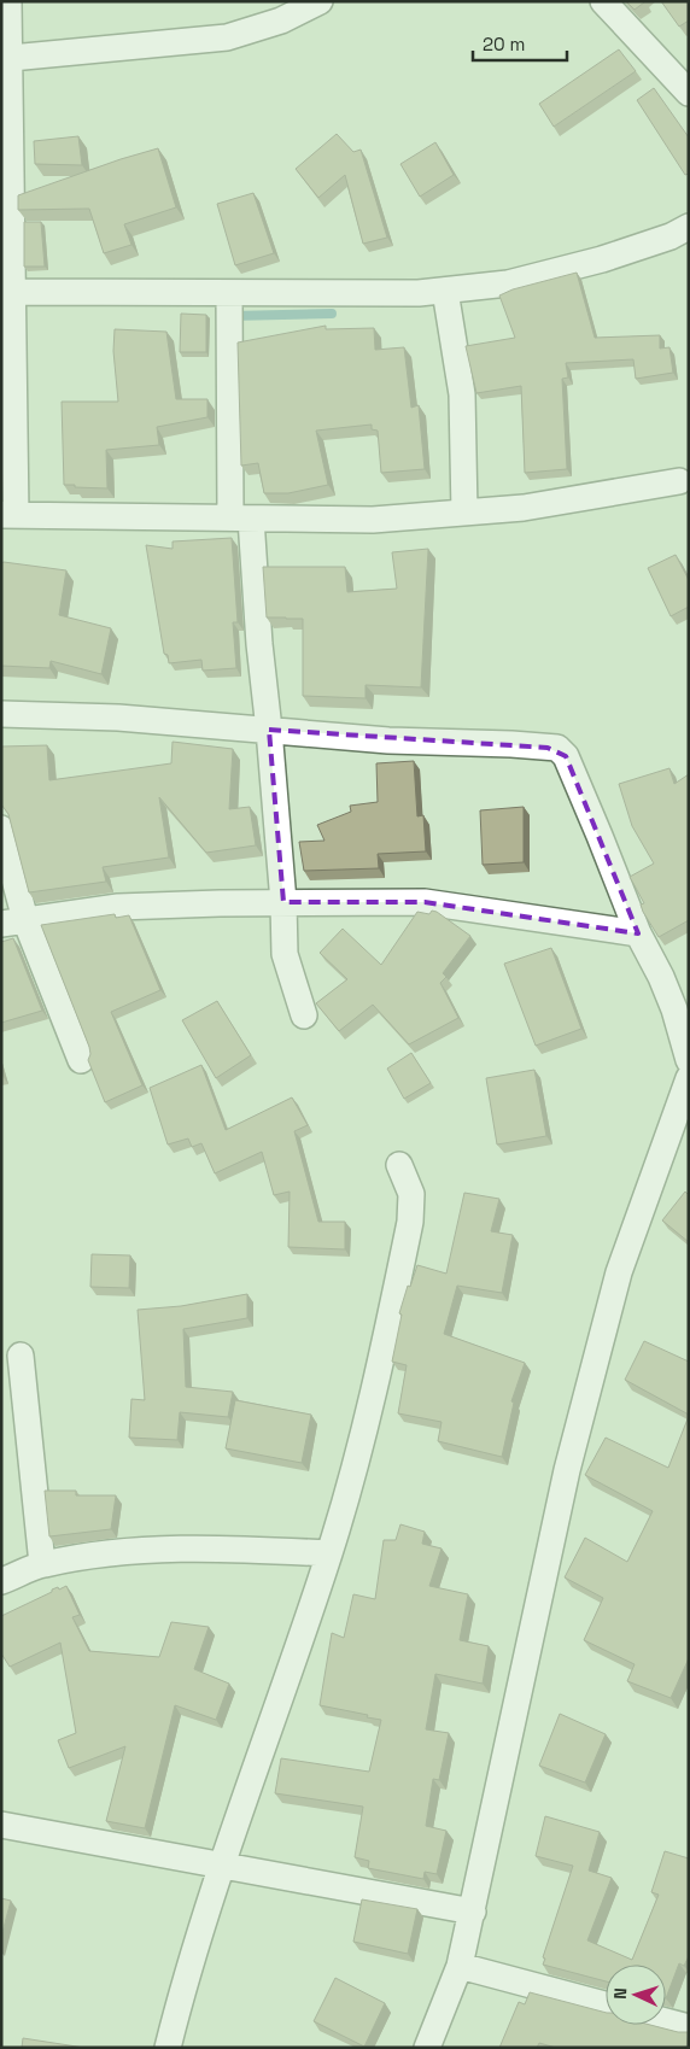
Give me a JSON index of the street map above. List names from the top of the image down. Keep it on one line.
{"scale_bar":"20 m","north":"left"}
